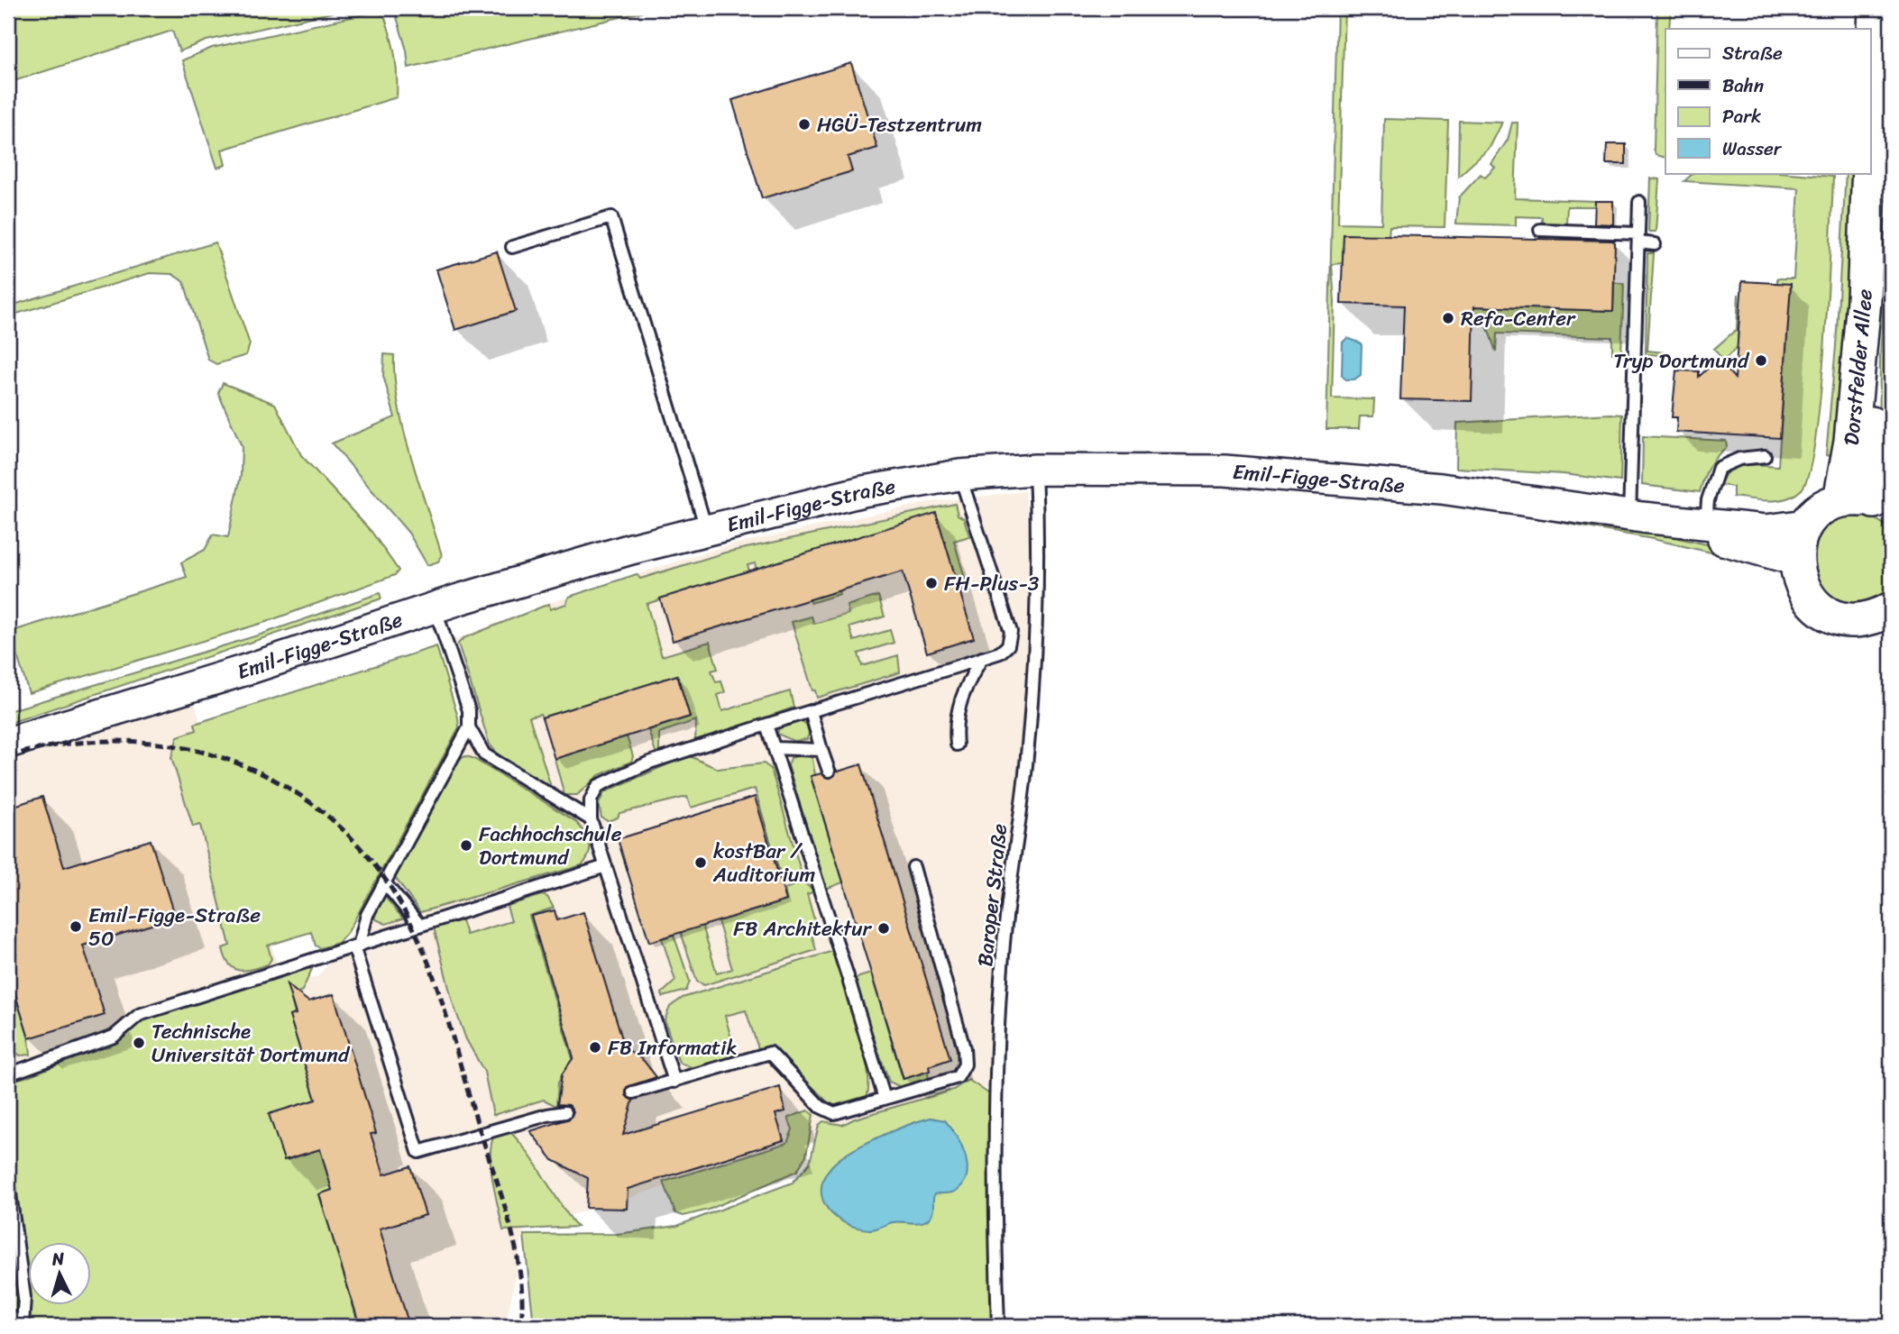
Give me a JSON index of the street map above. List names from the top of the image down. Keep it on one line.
{"streets":{"main road":["Dorstfelder Allee"],"street":["Emil-Figge-Straße"],"lane":["Baroper Straße"]},"crossings":[["Emil-Figge-Straße","Baroper Straße"]],"places":["HGÜ-Testzentrum","Refa-Center","Tryp Dortmund","FH-Plus-3","Fachhochschule Dortmund","kostBar / Auditorium","Emil-Figge-Straße 50","FB Architektur","Technische Universität Dortmund","FB Informatik"],"legend":["Straße","Bahn","Park","Wasser"],"north":"top"}
